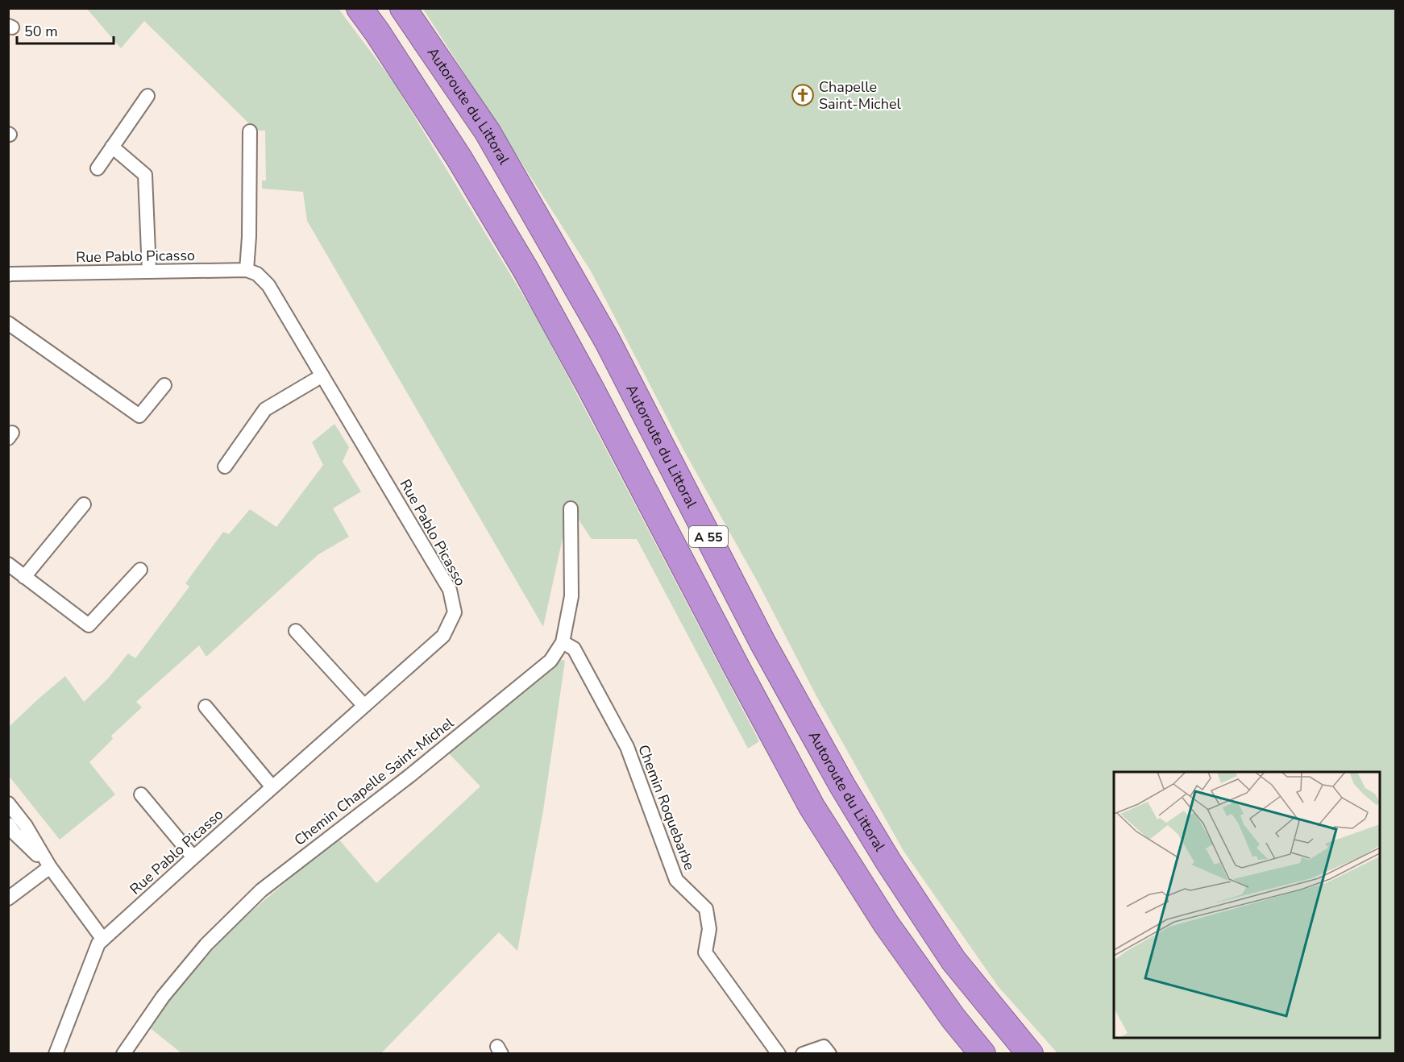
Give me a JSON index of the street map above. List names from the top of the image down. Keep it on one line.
{"streets":{"highway":["Autoroute du Littoral","A 55"],"street":["Rue Pablo Picasso","Chemin Chapelle Saint-Michel","Chemin Roquebarbe"]},"crossings":[["Chemin Chapelle Saint-Michel","Chemin Roquebarbe"]],"places":{"church":["Chapelle Saint-Michel"]},"scale_bar":"50 m"}
